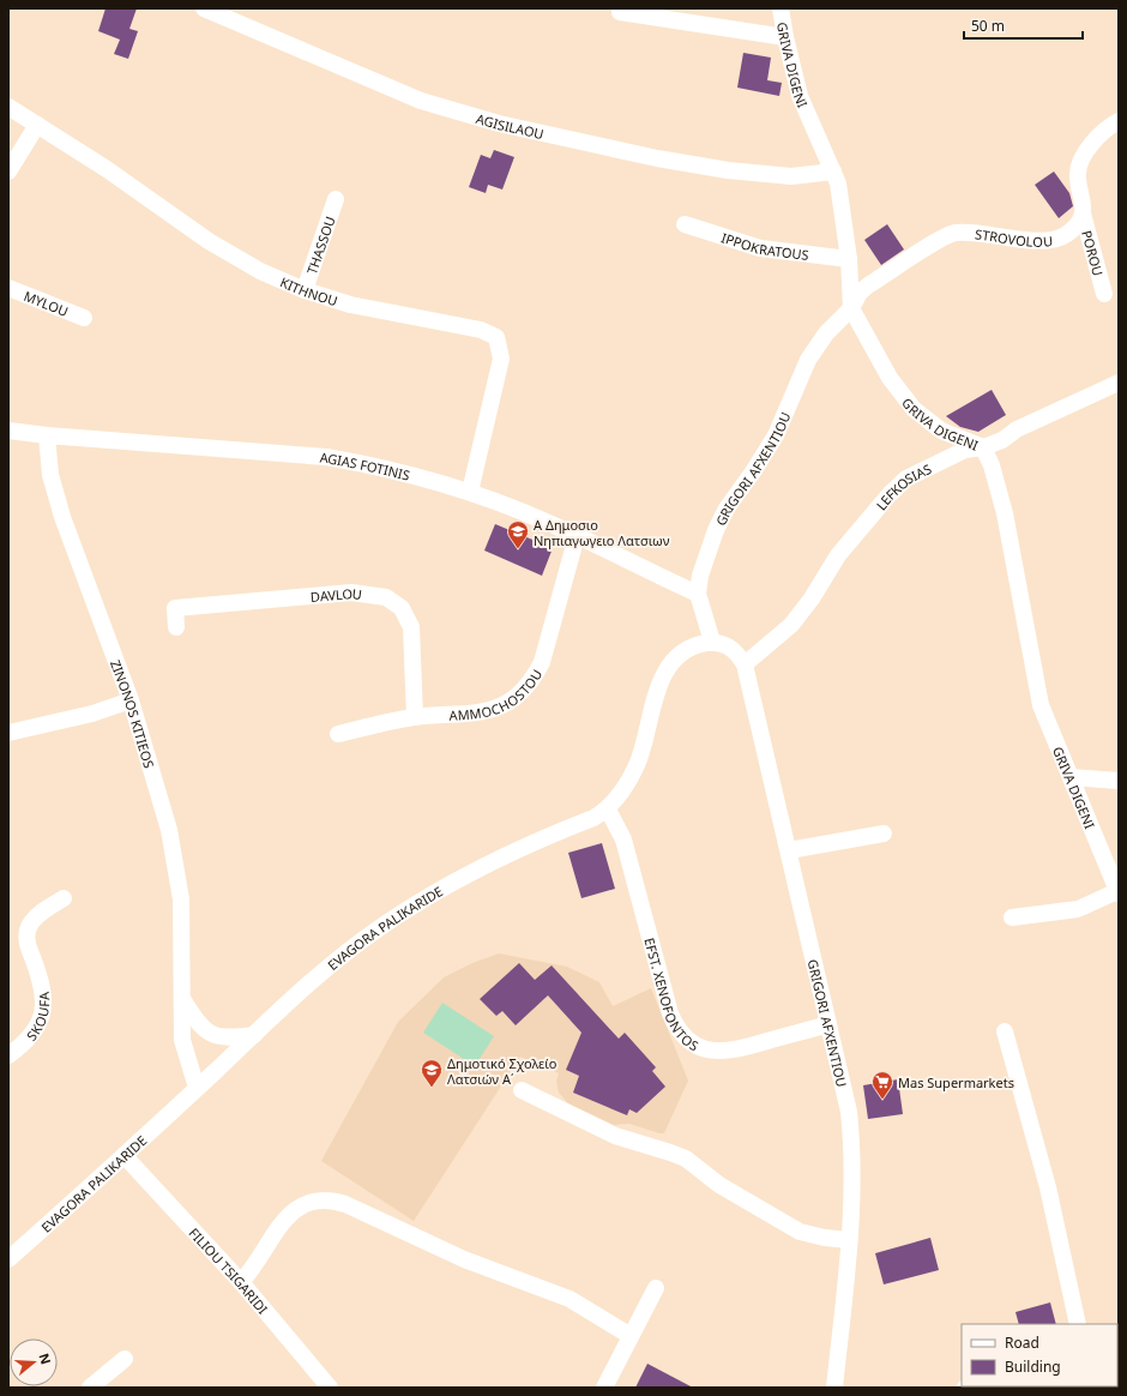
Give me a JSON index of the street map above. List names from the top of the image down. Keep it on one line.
{"streets":{"street":["GRIVA DIGENI","AGISILAOU","STROVOLOU","THASSOU","IPPOKRATOUS","POROU","KITHNOU","MYLOU","AGIAS FOTINIS","GRIGORI AFXENTIOU","LEFKOSIAS","DAVLOU","AMMOCHOSTOU","ZINONOS KITIEOS","EVAGORA PALIKARIDE","EFST. XENOFONTOS","SKOUFA","FILIOU TSIGARIDI"]},"crossings":[["GRIVA DIGENI","AGISILAOU"],["GRIVA DIGENI","STROVOLOU"],["GRIVA DIGENI","IPPOKRATOUS"],["GRIVA DIGENI","GRIGORI AFXENTIOU"],["GRIVA DIGENI","LEFKOSIAS"],["STROVOLOU","POROU"],["STROVOLOU","GRIGORI AFXENTIOU"],["THASSOU","KITHNOU"],["KITHNOU","AGIAS FOTINIS"],["AGIAS FOTINIS","GRIGORI AFXENTIOU"],["AGIAS FOTINIS","AMMOCHOSTOU"],["AGIAS FOTINIS","ZINONOS KITIEOS"],["GRIGORI AFXENTIOU","LEFKOSIAS"],["GRIGORI AFXENTIOU","EFST. XENOFONTOS"],["DAVLOU","AMMOCHOSTOU"],["ZINONOS KITIEOS","EVAGORA PALIKARIDE"],["EVAGORA PALIKARIDE","EFST. XENOFONTOS"],["EVAGORA PALIKARIDE","FILIOU TSIGARIDI"]],"places":{"school or university":["Α Δημοσιο Νηπιαγωγειο Λατσιων","Δημοτικό Σχολείο Λατσιών Α΄"],"supermarket":["Mas Supermarkets"]},"legend":["Road","Building"],"scale_bar":"50 m","north":"right"}
